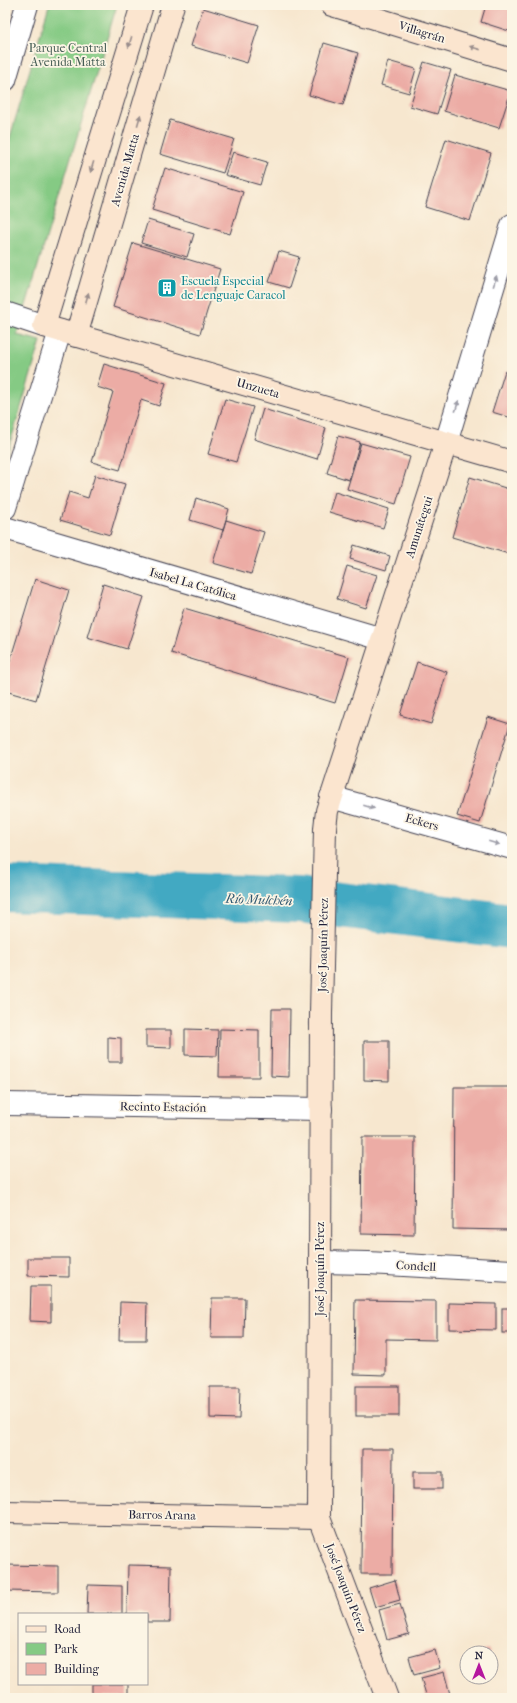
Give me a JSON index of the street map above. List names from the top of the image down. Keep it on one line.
{"streets":{"main road":["Villagrán","Avenida Matta","Unzueta","Amunátegui","José Joaquín Pérez","Barros Arana"],"street":["Isabel La Católica","Eckers","Recinto Estación","Condell"]},"crossings":[["Avenida Matta","Unzueta"],["Unzueta","Amunátegui"],["Amunátegui","Isabel La Católica"],["Amunátegui","Eckers"],["Amunátegui","José Joaquín Pérez"],["José Joaquín Pérez","Recinto Estación"],["José Joaquín Pérez","Condell"],["José Joaquín Pérez","Barros Arana"]],"one_way":["Villagrán","Amunátegui","Eckers"],"water":["Río Mulchén"],"parks":["Parque Central Avenida Matta"],"places":{"building":["Escuela Especial de Lenguaje Caracol"]},"legend":["Road","Park","Building"],"north":"top"}
